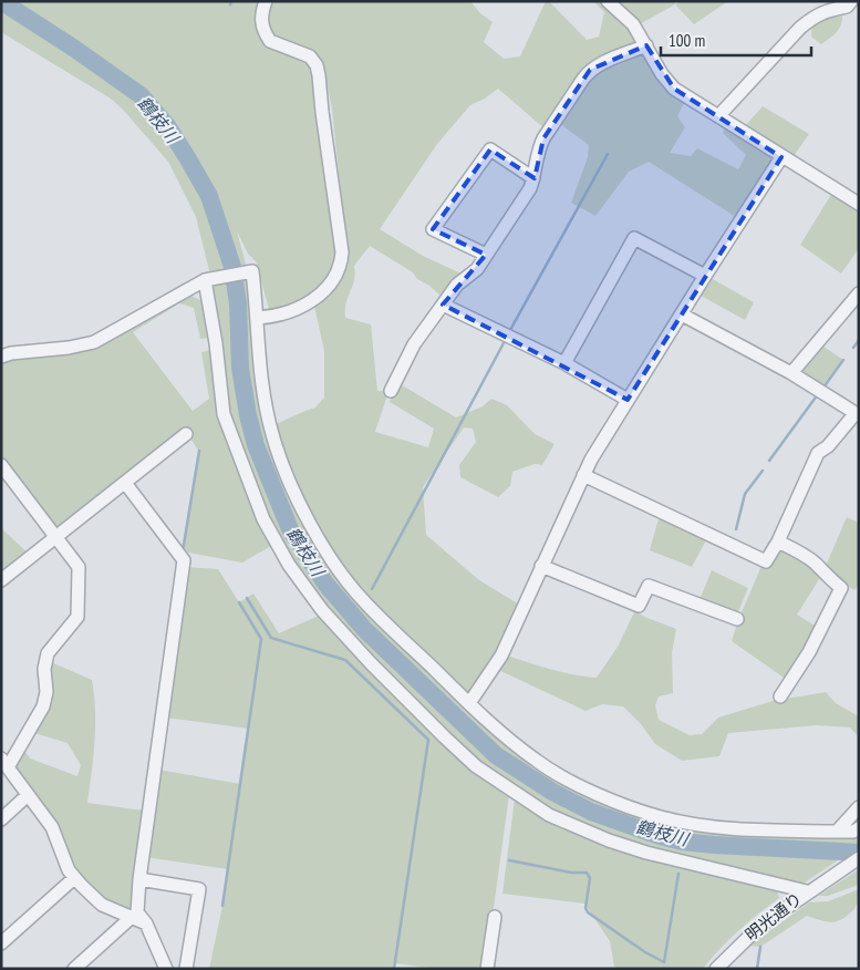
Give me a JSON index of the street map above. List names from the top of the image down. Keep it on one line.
{"streets":{"street":["明光通り"]},"water":["鶴枝川"],"scale_bar":"100 m"}
